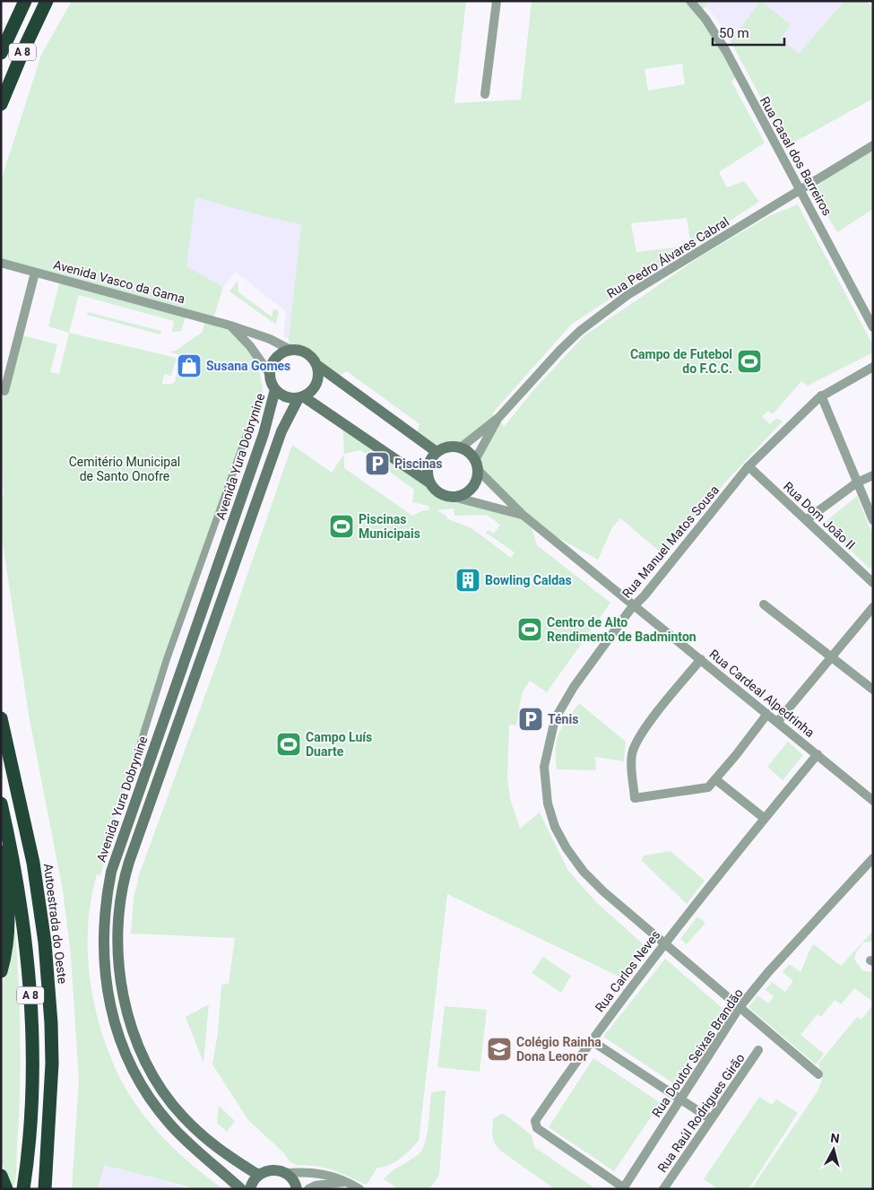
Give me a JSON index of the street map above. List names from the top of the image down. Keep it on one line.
{"streets":{"highway":["A 8","Autoestrada do Oeste"],"main road":["Avenida Yura Dobrynine"],"street":["Rua Casal dos Barreiros","Rua Pedro Álvares Cabral","Avenida Vasco da Gama","Rua Dom João II","Rua Manuel Matos Sousa","Rua Cardeal Alpedrinha","Rua Carlos Neves","Rua Doutor Seixas Brandão","Rua Raúl Rodrigues Girão"]},"crossings":[["Rua Casal dos Barreiros","Rua Pedro Álvares Cabral"],["Avenida Vasco da Gama","Avenida Yura Dobrynine"],["Rua Dom João II","Rua Manuel Matos Sousa"],["Rua Manuel Matos Sousa","Rua Cardeal Alpedrinha"],["Rua Manuel Matos Sousa","Rua Carlos Neves"],["Rua Manuel Matos Sousa","Rua Doutor Seixas Brandão"],["Rua Cardeal Alpedrinha","Rua Carlos Neves"],["Rua Carlos Neves","Rua Doutor Seixas Brandão"]],"parks":["Cemitério Municipal de Santo Onofre"],"places":{"sports":["Campo de Futebol do F.C.C.","Piscinas Municipais","Centro de Alto Rendimento de Badminton","Campo Luís Duarte"],"shop":["Susana Gomes"],"parking":["Piscinas","Ténis"],"building":["Bowling Caldas"],"school or university":["Colégio Rainha Dona Leonor"]},"scale_bar":"50 m","north":"top"}
